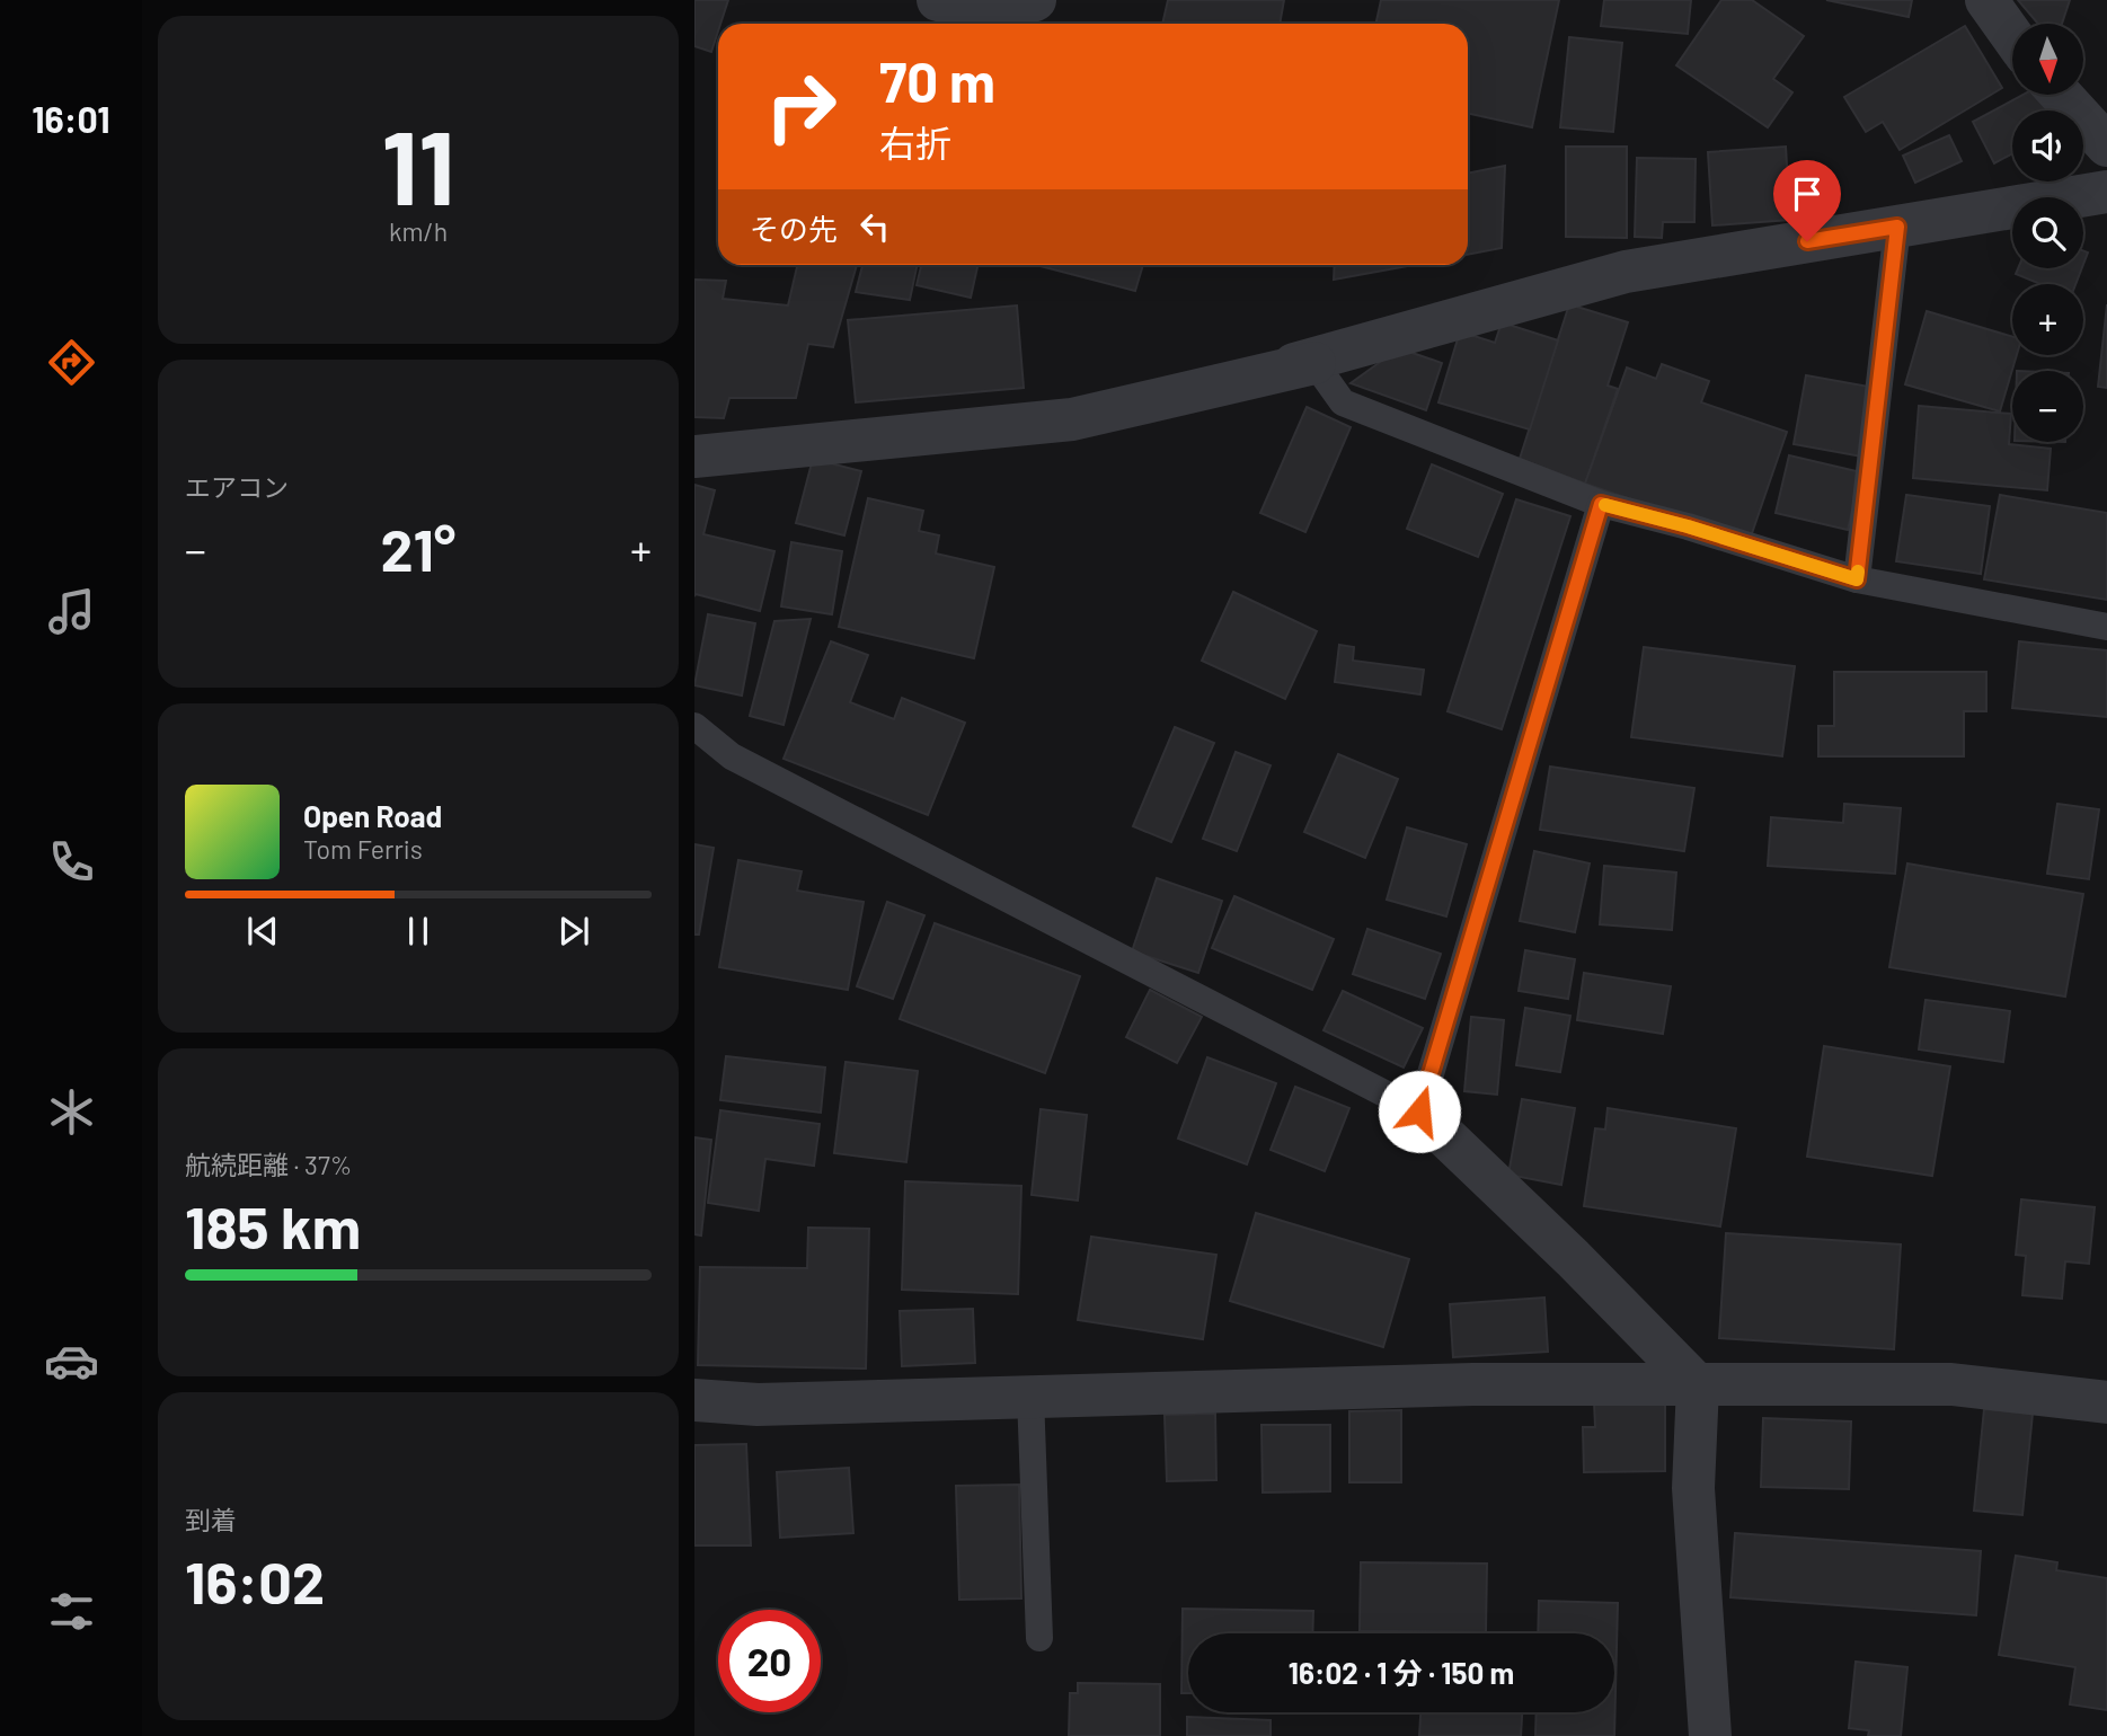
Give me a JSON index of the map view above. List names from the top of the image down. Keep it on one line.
{"north":"bottom","page":{"tabs":"16:01","tile":[["11","km/h"],"エアコン",["航続距離 · 37%","185 km"],["到着","16:02"]],"map_buttons":["+","−"],"turn":["70 m","右折"],"then":"その先","heat":["−","21°","+"],"song":["Open Road","Tom Ferris"],"limit":"20","trip":"16:02 · 1 分 · 150 m"}}
